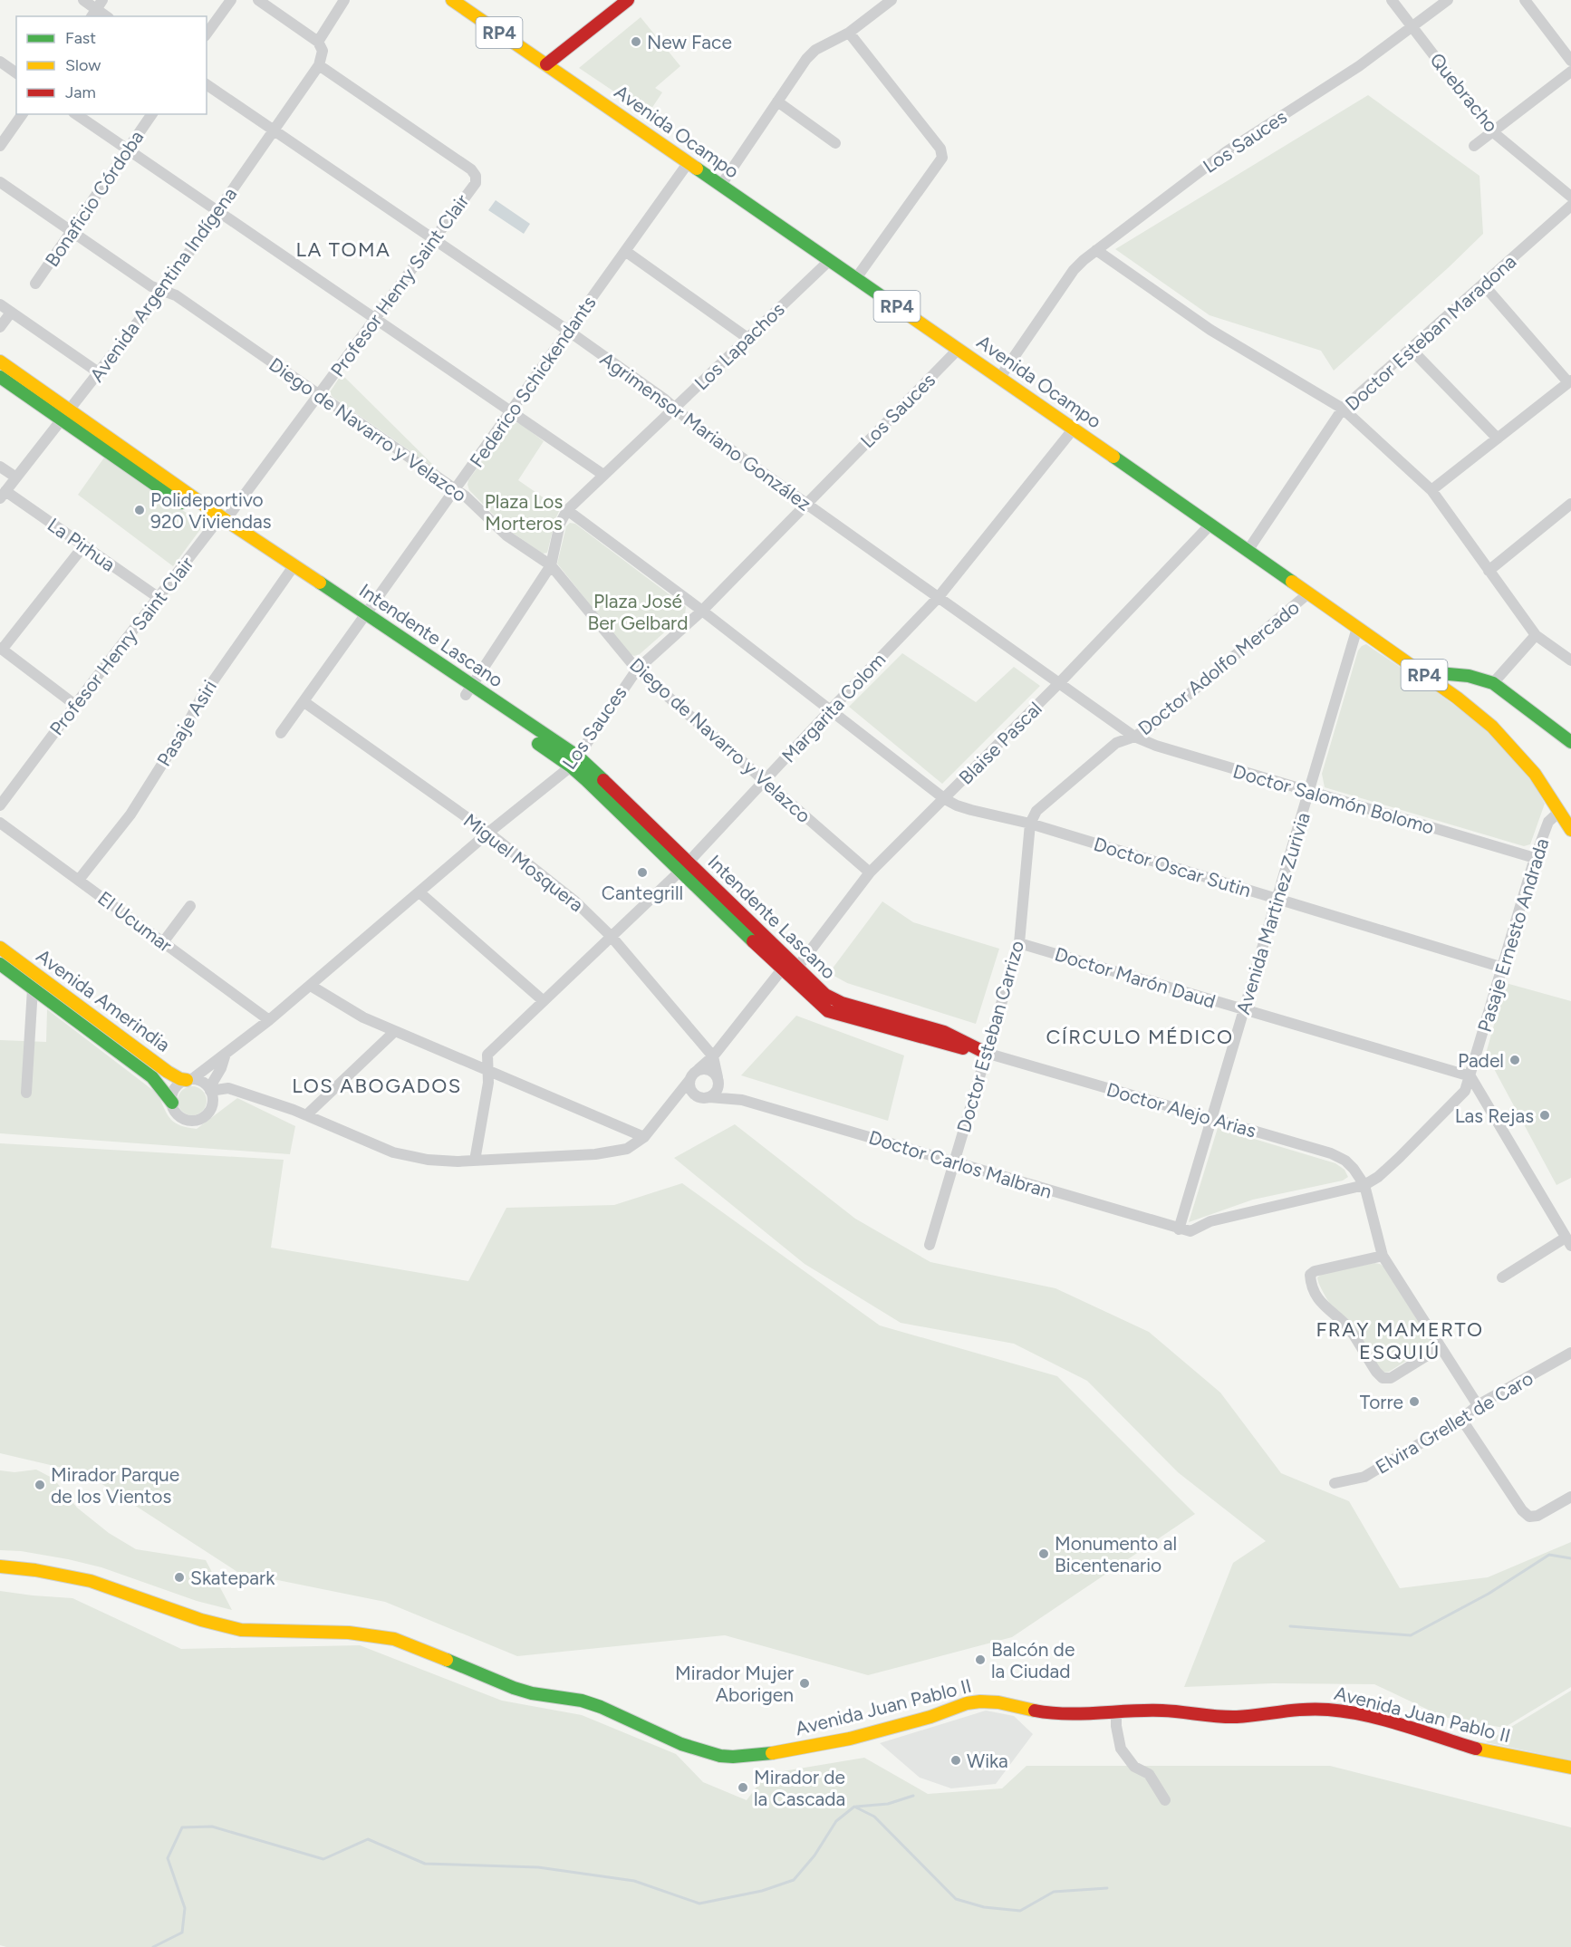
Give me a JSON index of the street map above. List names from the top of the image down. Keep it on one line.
{"streets":{"main road":["RP4","Avenida Ocampo","Intendente Lascano","Avenida Amerindia","Avenida Juan Pablo II"],"street":["Quebracho","Los Sauces","Bonaficio Córdoba","Avenida Argentina Indígena","Profesor Henry Saint Clair","Doctor Esteban Maradona","Los Lapachos","Federico Schickendants","Diego de Navarro y Velazco","Agrimensor Mariano González","La Pirhua","Doctor Adolfo Mercado","Margarita Colom","Pasaje Asiri","Blaise Pascal","Doctor Salomón Bolomo","Miguel Mosquera","Doctor Oscar Sutin","Avenida Martinez Zurivia","El Ucumar","Pasaje Ernesto Andrada","Doctor Marón Daud","Doctor Esteban Carrizo","Doctor Alejo Arias","Doctor Carlos Malbran","Elvira Grellet de Caro"]},"crossings":[["Quebracho","Los Sauces"],["Avenida Ocampo","Los Sauces"],["Avenida Ocampo","Doctor Esteban Maradona"],["Avenida Ocampo","Los Lapachos"],["Avenida Ocampo","Federico Schickendants"],["Avenida Ocampo","Doctor Adolfo Mercado"],["Avenida Ocampo","Margarita Colom"],["Avenida Ocampo","Blaise Pascal"],["Avenida Ocampo","Avenida Martinez Zurivia"],["Avenida Ocampo","Pasaje Ernesto Andrada"],["Los Sauces","Diego de Navarro y Velazco"],["Los Sauces","Agrimensor Mariano González"],["Los Sauces","Intendente Lascano"],["Los Sauces","Miguel Mosquera"],["Los Sauces","Doctor Oscar Sutin"],["Los Sauces","El Ucumar"],["Los Sauces","Avenida Amerindia"],["Bonaficio Córdoba","Diego de Navarro y Velazco"],["Avenida Argentina Indígena","Profesor Henry Saint Clair"],["Avenida Argentina Indígena","Diego de Navarro y Velazco"],["Avenida Argentina Indígena","Agrimensor Mariano González"],["Avenida Argentina Indígena","La Pirhua"],["Avenida Argentina Indígena","Intendente Lascano"],["Profesor Henry Saint Clair","Diego de Navarro y Velazco"],["Profesor Henry Saint Clair","Agrimensor Mariano González"],["Profesor Henry Saint Clair","La Pirhua"],["Profesor Henry Saint Clair","Intendente Lascano"],["Los Lapachos","Diego de Navarro y Velazco"],["Los Lapachos","Agrimensor Mariano González"],["Los Lapachos","Intendente Lascano"],["Los Lapachos","Doctor Oscar Sutin"],["Federico Schickendants","Diego de Navarro y Velazco"],["Federico Schickendants","Agrimensor Mariano González"],["Federico Schickendants","Intendente Lascano"],["Federico Schickendants","Miguel Mosquera"],["Diego de Navarro y Velazco","Margarita Colom"],["Diego de Navarro y Velazco","Blaise Pascal"],["Agrimensor Mariano González","Doctor Adolfo Mercado"],["Agrimensor Mariano González","Margarita Colom"],["Agrimensor Mariano González","Blaise Pascal"],["Agrimensor Mariano González","Doctor Salomón Bolomo"],["Intendente Lascano","Margarita Colom"],["Intendente Lascano","Pasaje Asiri"],["Intendente Lascano","Blaise Pascal"],["Intendente Lascano","Doctor Esteban Carrizo"],["Intendente Lascano","Doctor Alejo Arias"],["Doctor Adolfo Mercado","Doctor Salomón Bolomo"],["Doctor Adolfo Mercado","Doctor Oscar Sutin"],["Doctor Adolfo Mercado","Doctor Esteban Carrizo"],["Margarita Colom","Miguel Mosquera"],["Margarita Colom","Doctor Oscar Sutin"],["Pasaje Asiri","El Ucumar"],["Blaise Pascal","Doctor Oscar Sutin"],["Doctor Salomón Bolomo","Avenida Martinez Zurivia"],["Doctor Salomón Bolomo","Pasaje Ernesto Andrada"],["Doctor Oscar Sutin","Avenida Martinez Zurivia"],["Doctor Oscar Sutin","Pasaje Ernesto Andrada"],["Doctor Oscar Sutin","Doctor Esteban Carrizo"],["Avenida Martinez Zurivia","Pasaje Ernesto Andrada"],["Avenida Martinez Zurivia","Doctor Marón Daud"],["Avenida Martinez Zurivia","Doctor Alejo Arias"],["Avenida Martinez Zurivia","Doctor Carlos Malbran"],["Pasaje Ernesto Andrada","Doctor Marón Daud"],["Pasaje Ernesto Andrada","Doctor Alejo Arias"],["Pasaje Ernesto Andrada","Doctor Carlos Malbran"],["Doctor Marón Daud","Doctor Esteban Carrizo"],["Doctor Esteban Carrizo","Doctor Alejo Arias"],["Doctor Esteban Carrizo","Doctor Carlos Malbran"]],"districts":["LA TOMA","CÍRCULO MÉDICO","LOS ABOGADOS","FRAY MAMERTO ESQUIÚ"],"parks":["Plaza Los Morteros","Plaza José Ber Gelbard"],"places":["New Face","Polideportivo 920 Viviendas","Cantegrill","Padel","Las Rejas","Torre","Mirador Parque de los Vientos","Monumento al Bicentenario","Skatepark","Balcón de la Ciudad","Mirador Mujer Aborigen","Wika","Mirador de la Cascada"],"legend":["Fast","Slow","Jam"]}
